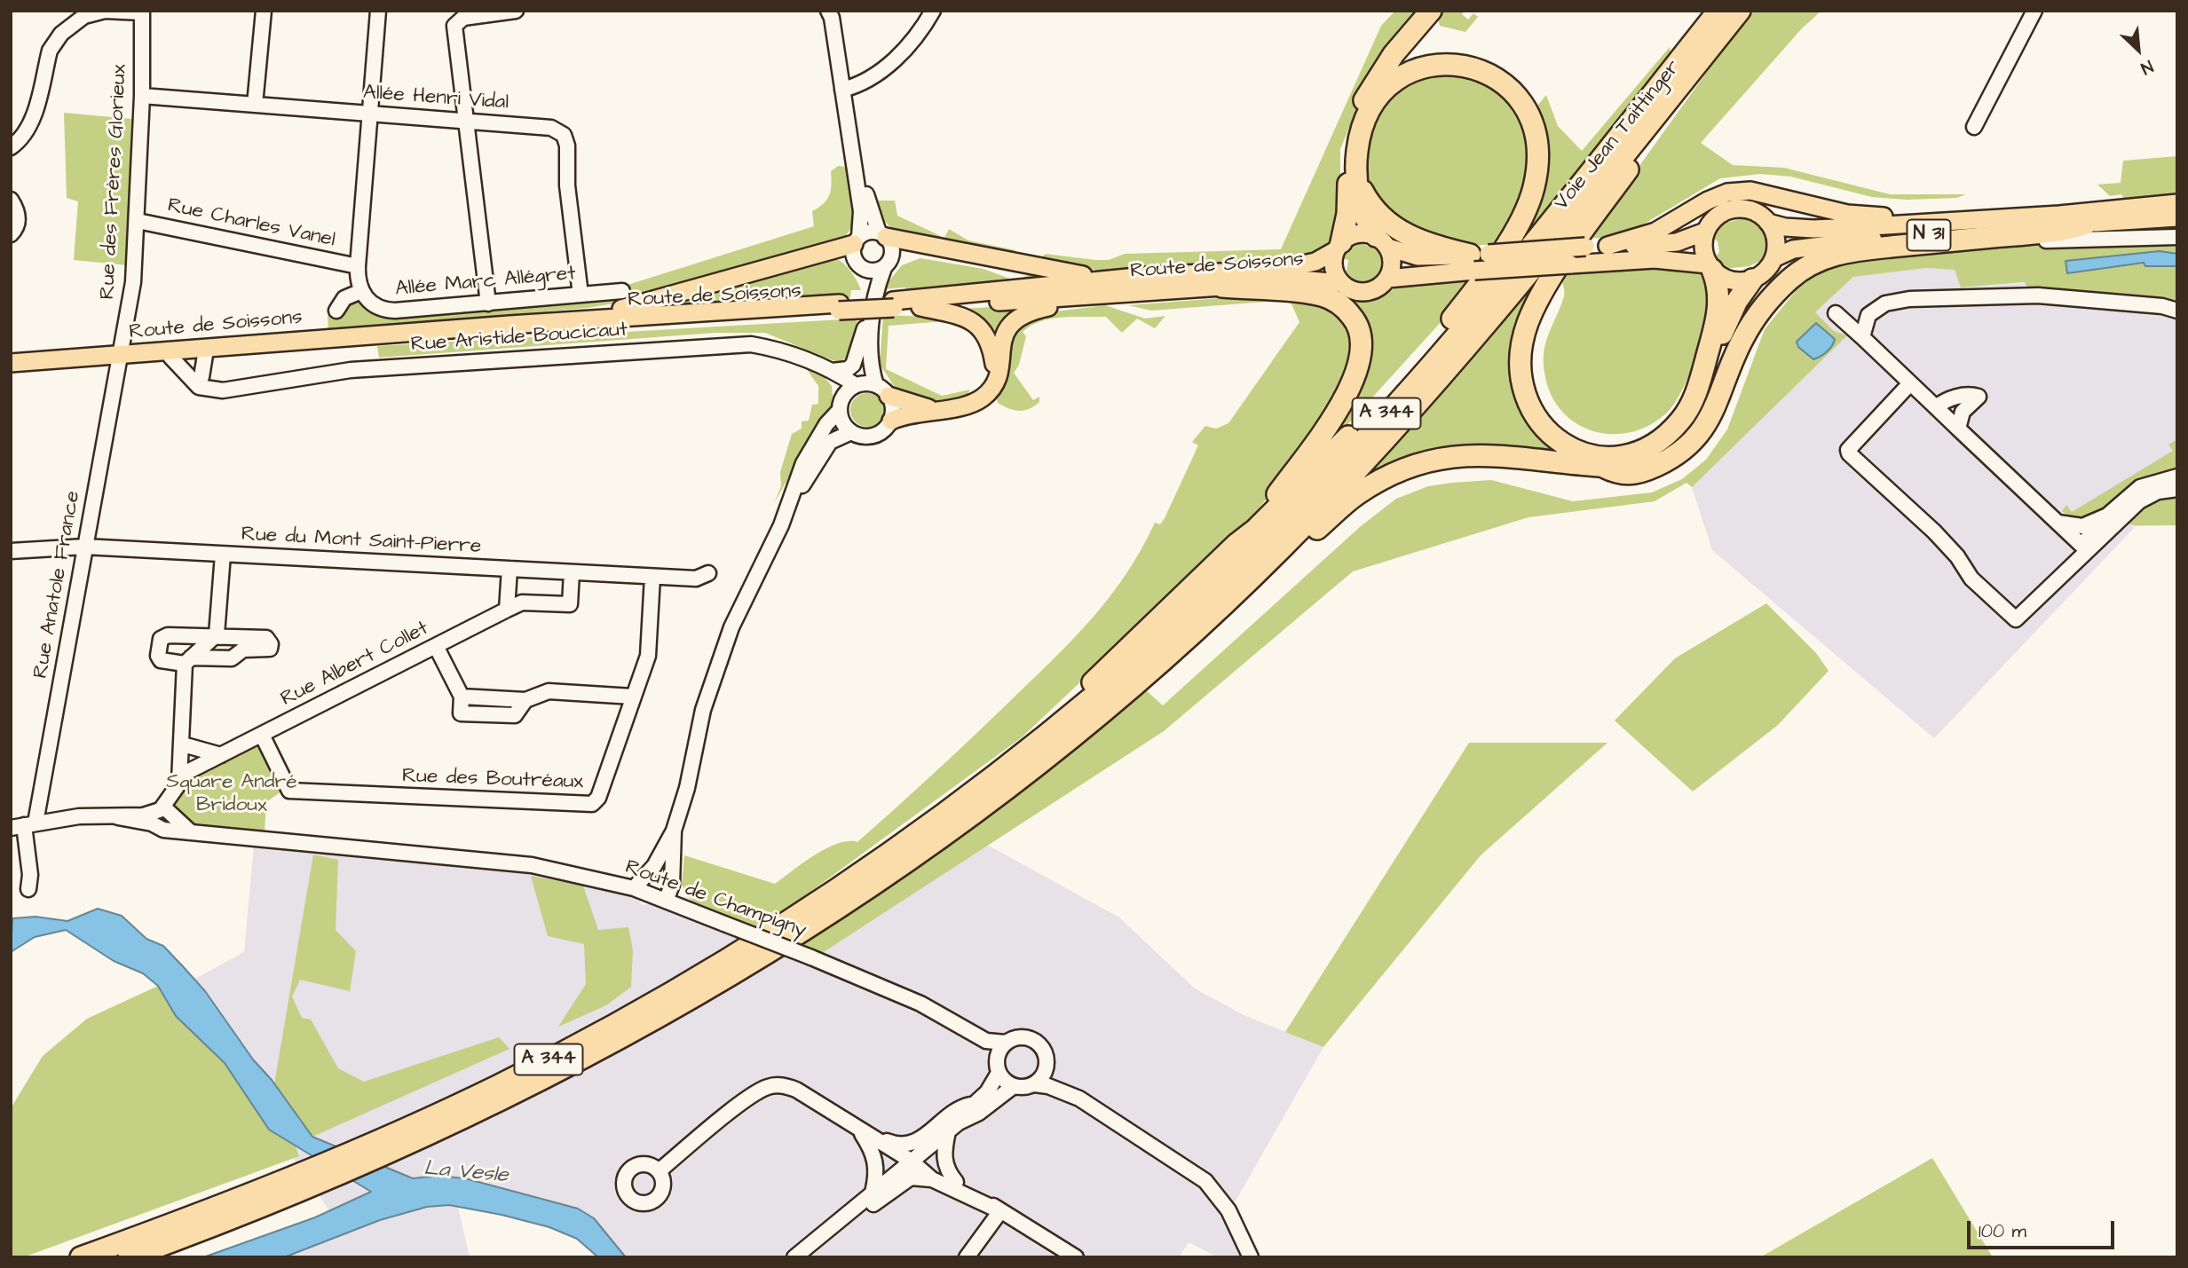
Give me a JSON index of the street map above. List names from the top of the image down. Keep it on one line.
{"streets":{"highway":["Voie Jean Taittinger","A 344"],"main road":["N 31","Route de Soissons"],"street":["Allée Henri Vidal","Rue des Frères Glorieux","Rue Charles Vanel","Allée Marc Allégret","Rue Aristide Boucicaut","Rue du Mont Saint-Pierre","Rue Anatole France","Rue Albert Collet","Rue des Boutréaux","Route de Champigny"]},"crossings":[["Allée Henri Vidal","Rue des Frères Glorieux"],["Allée Henri Vidal","Allée Marc Allégret"],["Voie Jean Taittinger","A 344"],["Rue des Frères Glorieux","Rue Charles Vanel"],["Rue des Frères Glorieux","Route de Soissons"],["Rue des Frères Glorieux","Rue Anatole France"],["Route de Soissons","Rue Anatole France"],["Rue du Mont Saint-Pierre","Rue Anatole France"],["Rue du Mont Saint-Pierre","Rue Albert Collet"],["Rue du Mont Saint-Pierre","Rue des Boutréaux"],["Rue Anatole France","Route de Champigny"],["Rue Albert Collet","Rue des Boutréaux"]],"water":["La Vesle"],"parks":["Square André Bridoux"],"scale_bar":"100 m","north":"bottom right"}
